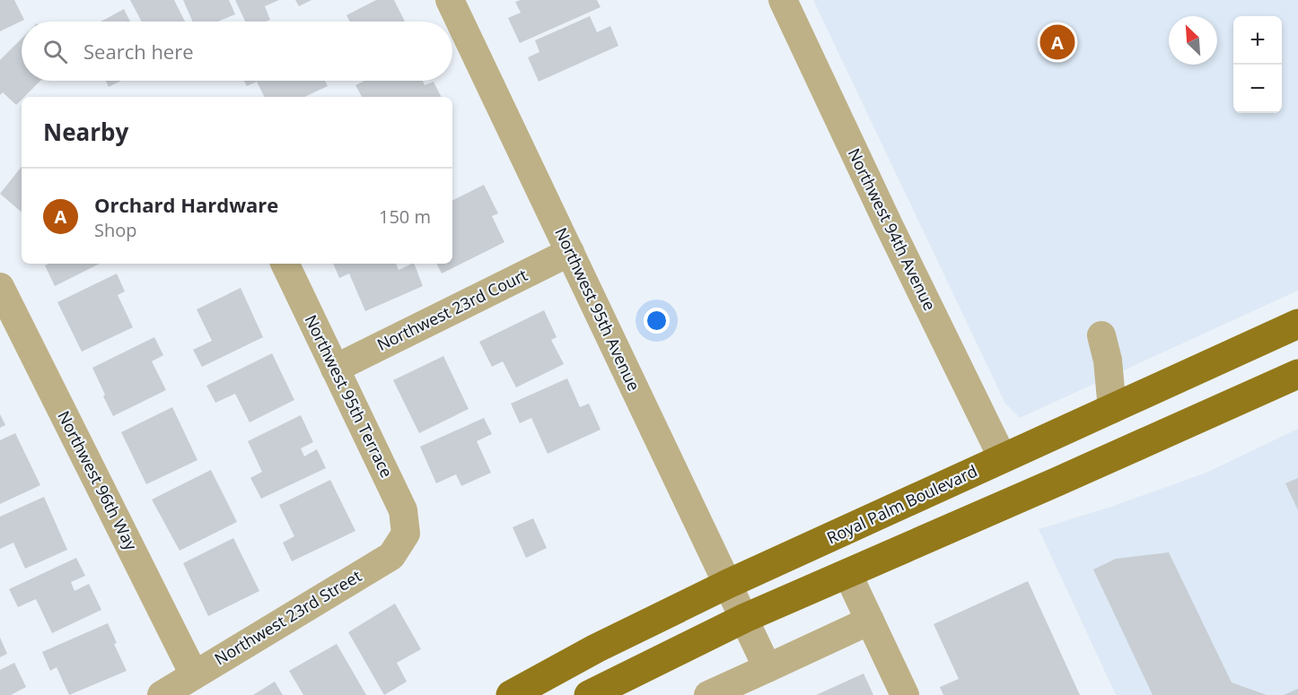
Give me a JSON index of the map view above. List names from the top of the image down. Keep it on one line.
{"streets":{"main road":["Royal Palm Boulevard"],"street":["Northwest 94th Avenue","Northwest 95th Avenue","Northwest 23rd Court","Northwest 95th Terrace","Northwest 96th Way","Northwest 23rd Street"]},"crossings":[["Northwest 94th Avenue","Royal Palm Boulevard"],["Northwest 95th Avenue","Northwest 23rd Court"],["Northwest 95th Avenue","Royal Palm Boulevard"],["Northwest 23rd Court","Northwest 95th Terrace"],["Northwest 95th Terrace","Northwest 23rd Street"],["Northwest 96th Way","Northwest 23rd Street"]],"north":"top left","page":{"map_buttons":["+","−"],"search":"Search here","pins":"A","heading":"Nearby","list":[{"mark":"A","name":"Orchard Hardware","note":"Shop","value":"150 m"}]}}
